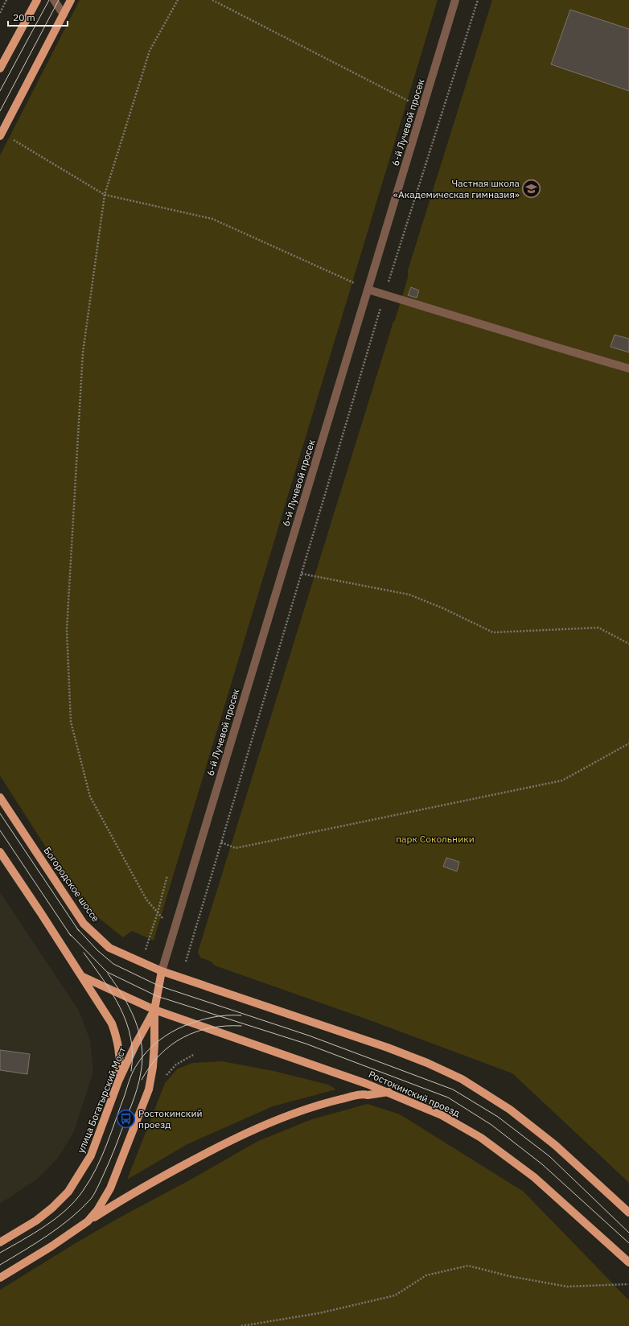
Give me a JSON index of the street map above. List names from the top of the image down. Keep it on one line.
{"streets":{"main road":["Богородское шоссе","Ростокинский проезд","улица Богатырский Мост"],"street":["6-й Лучевой просек"]},"crossings":[["6-й Лучевой просек","Богородское шоссе"],["Ростокинский проезд","улица Богатырский Мост"]],"parks":["парк Сокольники"],"places":{"school or university":["Частная школа «Академическая гимназия»"],"bus stop":["Ростокинский проезд"]},"scale_bar":"20 m"}
